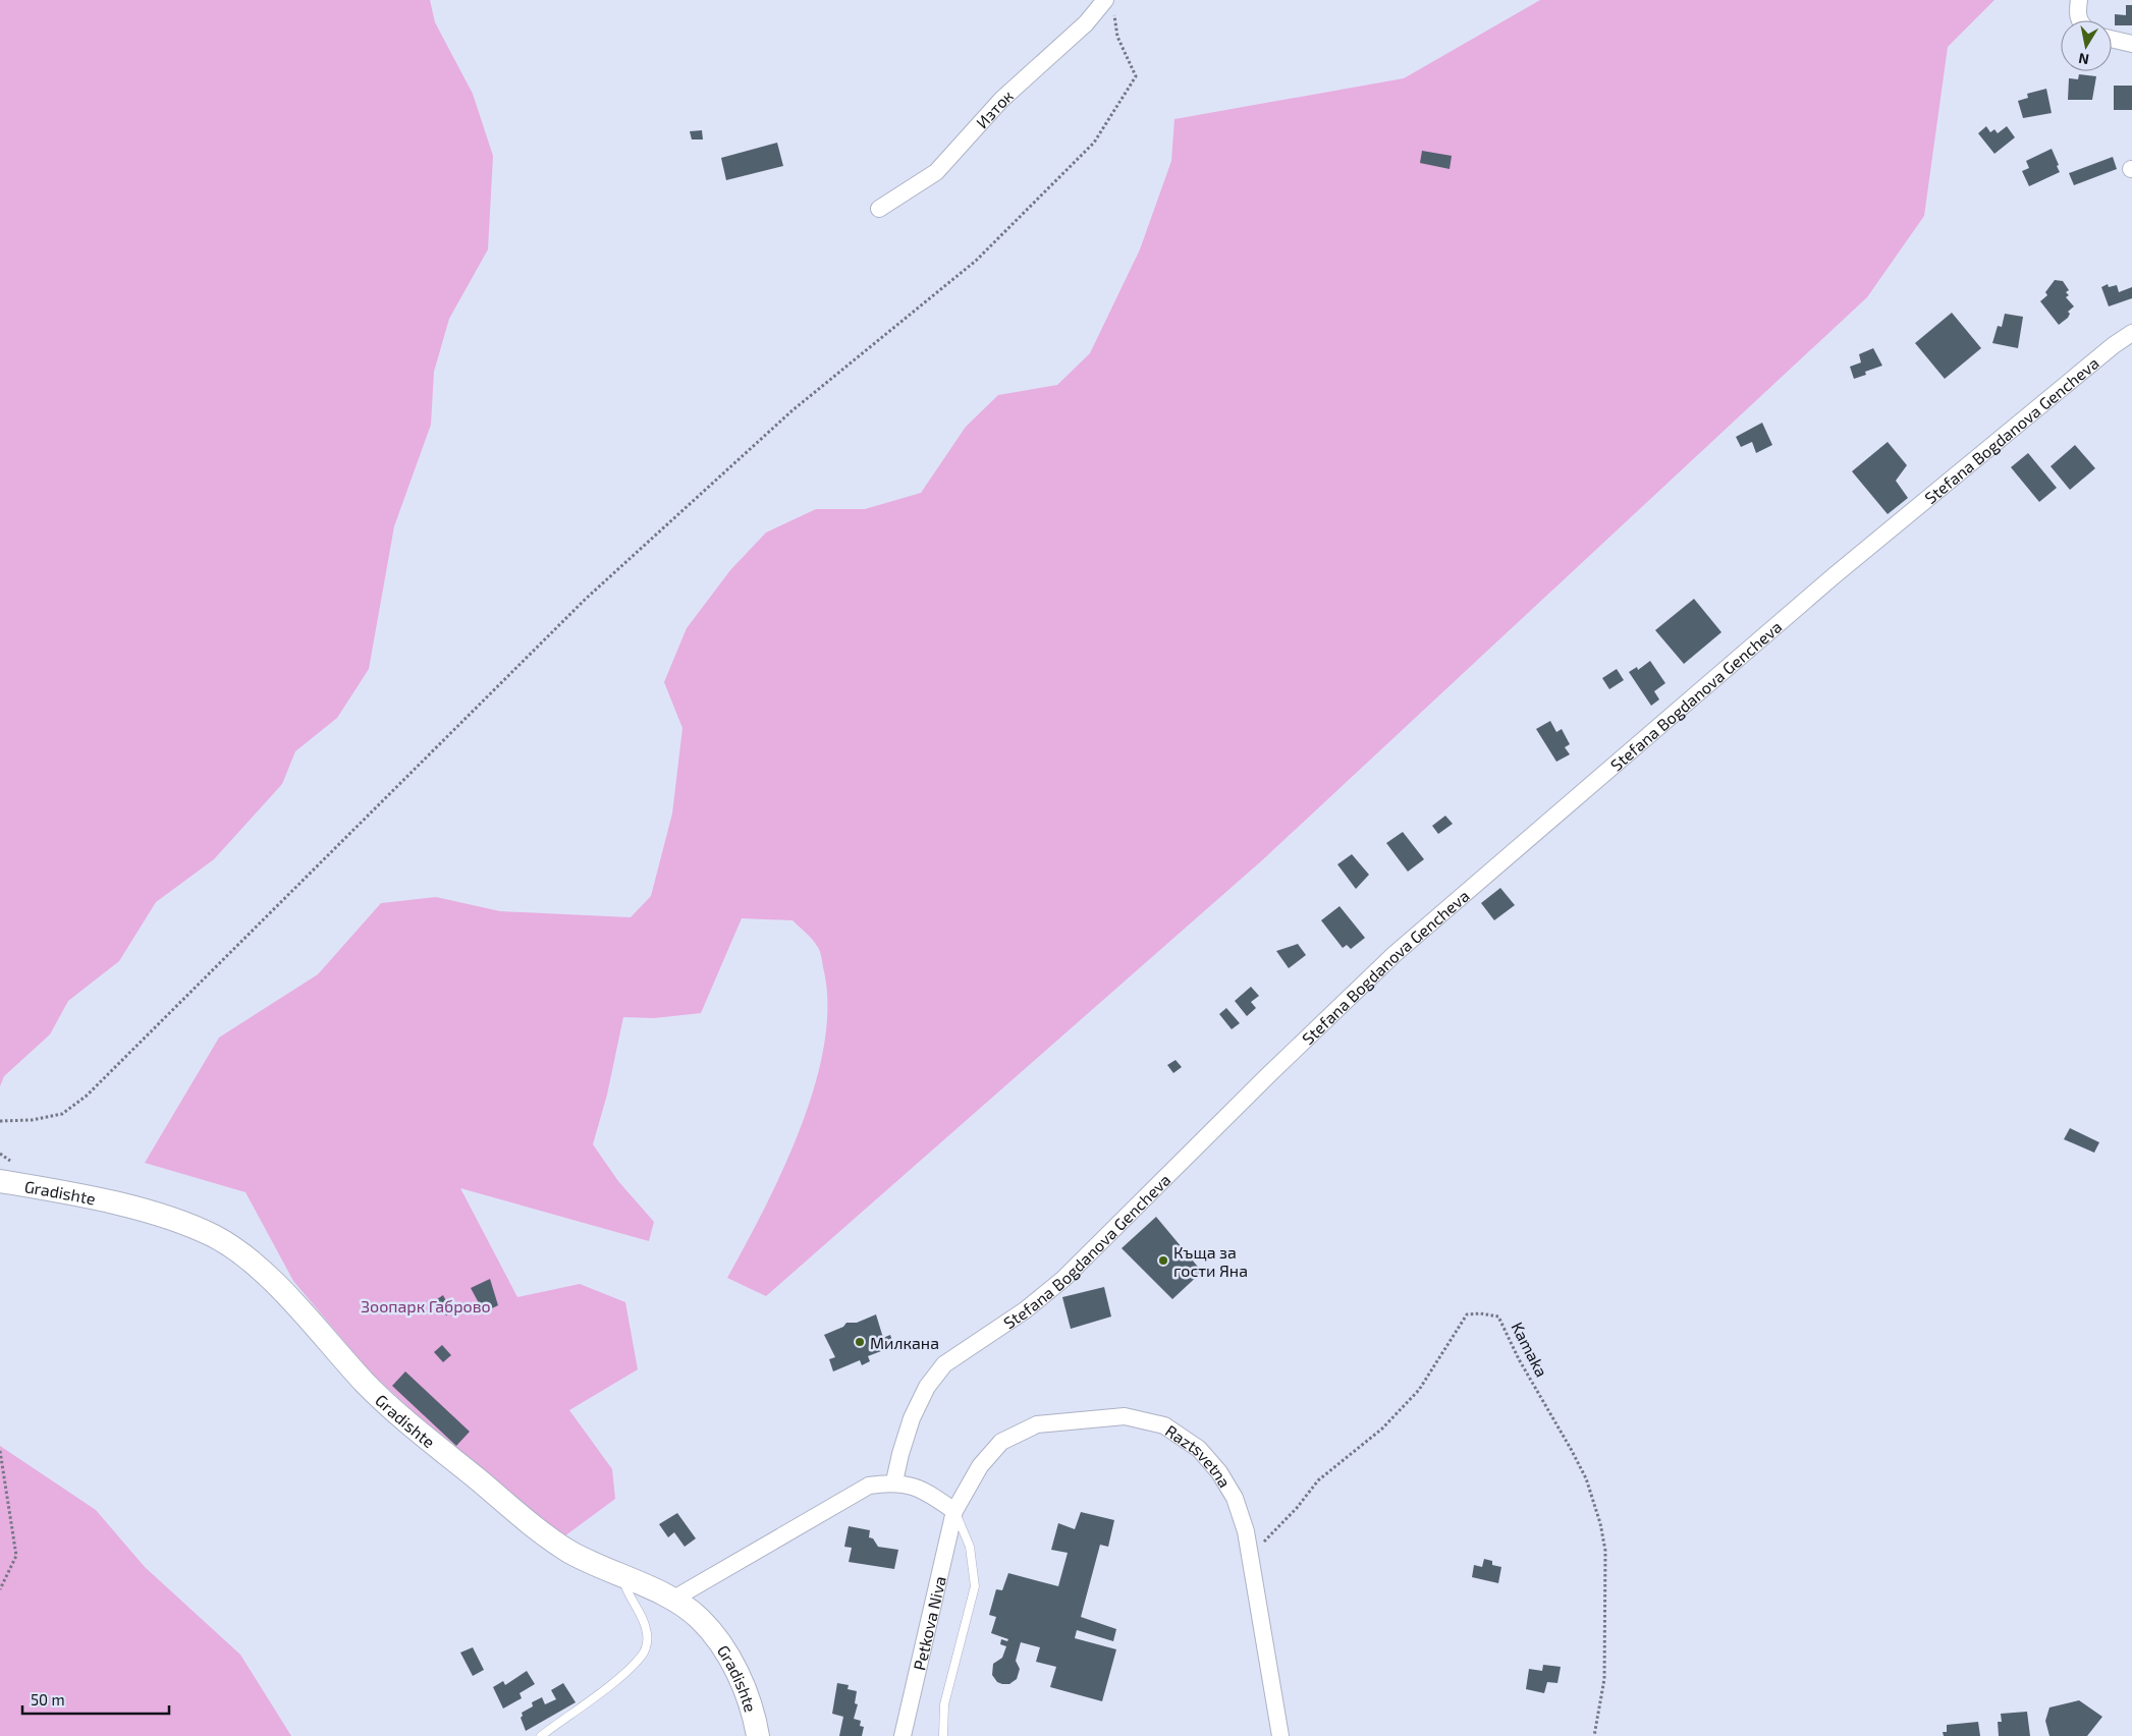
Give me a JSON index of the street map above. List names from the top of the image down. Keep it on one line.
{"streets":{"street":["Изток","Stefana Bogdanova Gencheva","Gradishte","Raztsvetna","Petkova Niva"],"path":["Kamaka"]},"crossings":[["Kamaka","Raztsvetna"],["Raztsvetna","Petkova Niva"]],"parks":["Зоопарк Габрово"],"places":["Къща за гости Яна","Милкана"],"scale_bar":"50 m","north":"bottom"}
